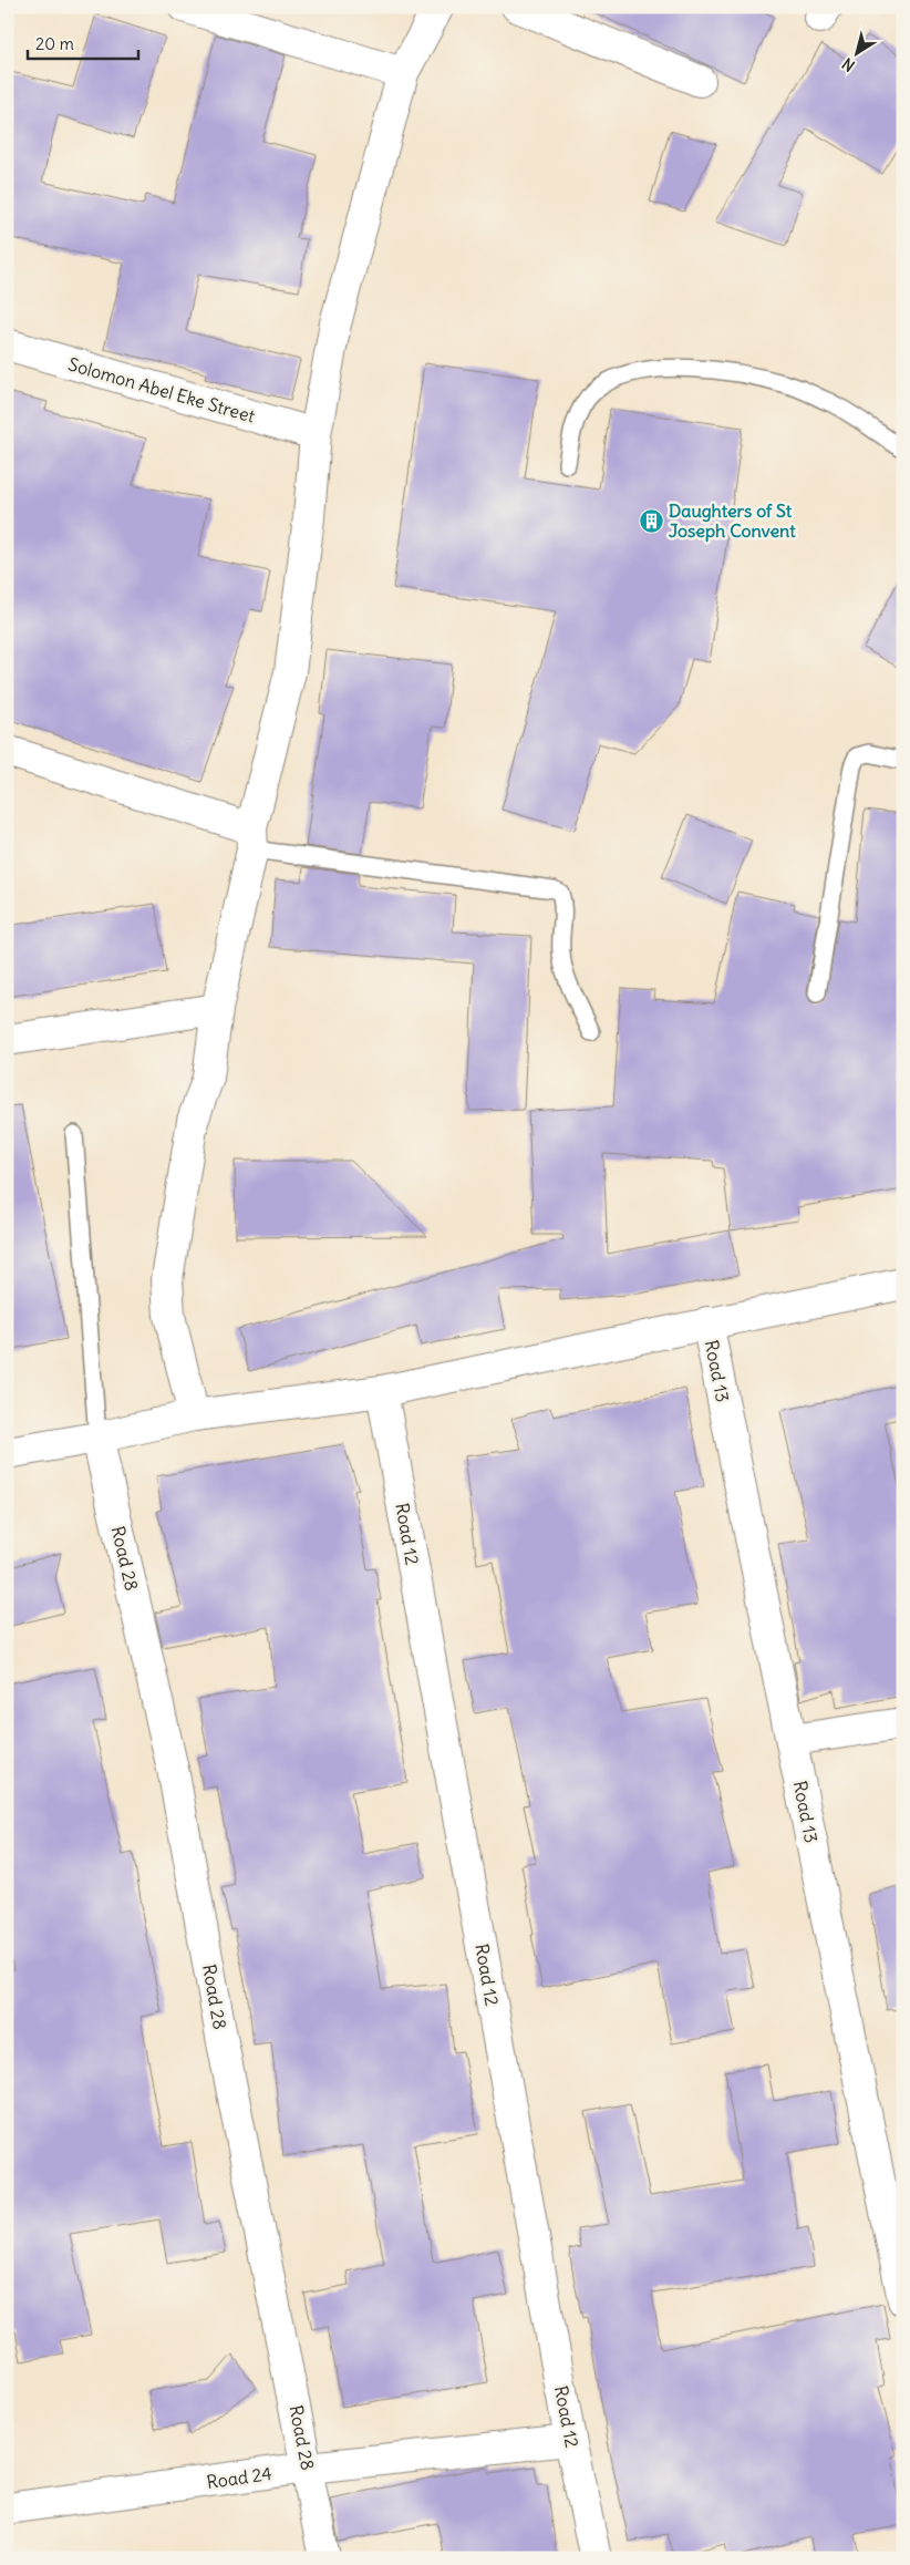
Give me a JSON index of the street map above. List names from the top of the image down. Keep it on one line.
{"streets":{"street":["Solomon Abel Eke Street","Road 13","Road 12","Road 28","Road 24"]},"crossings":[["Road 12","Road 24"],["Road 28","Road 24"]],"places":{"building":["Daughters of St Joseph Convent"]},"scale_bar":"20 m","north":"bottom left"}
